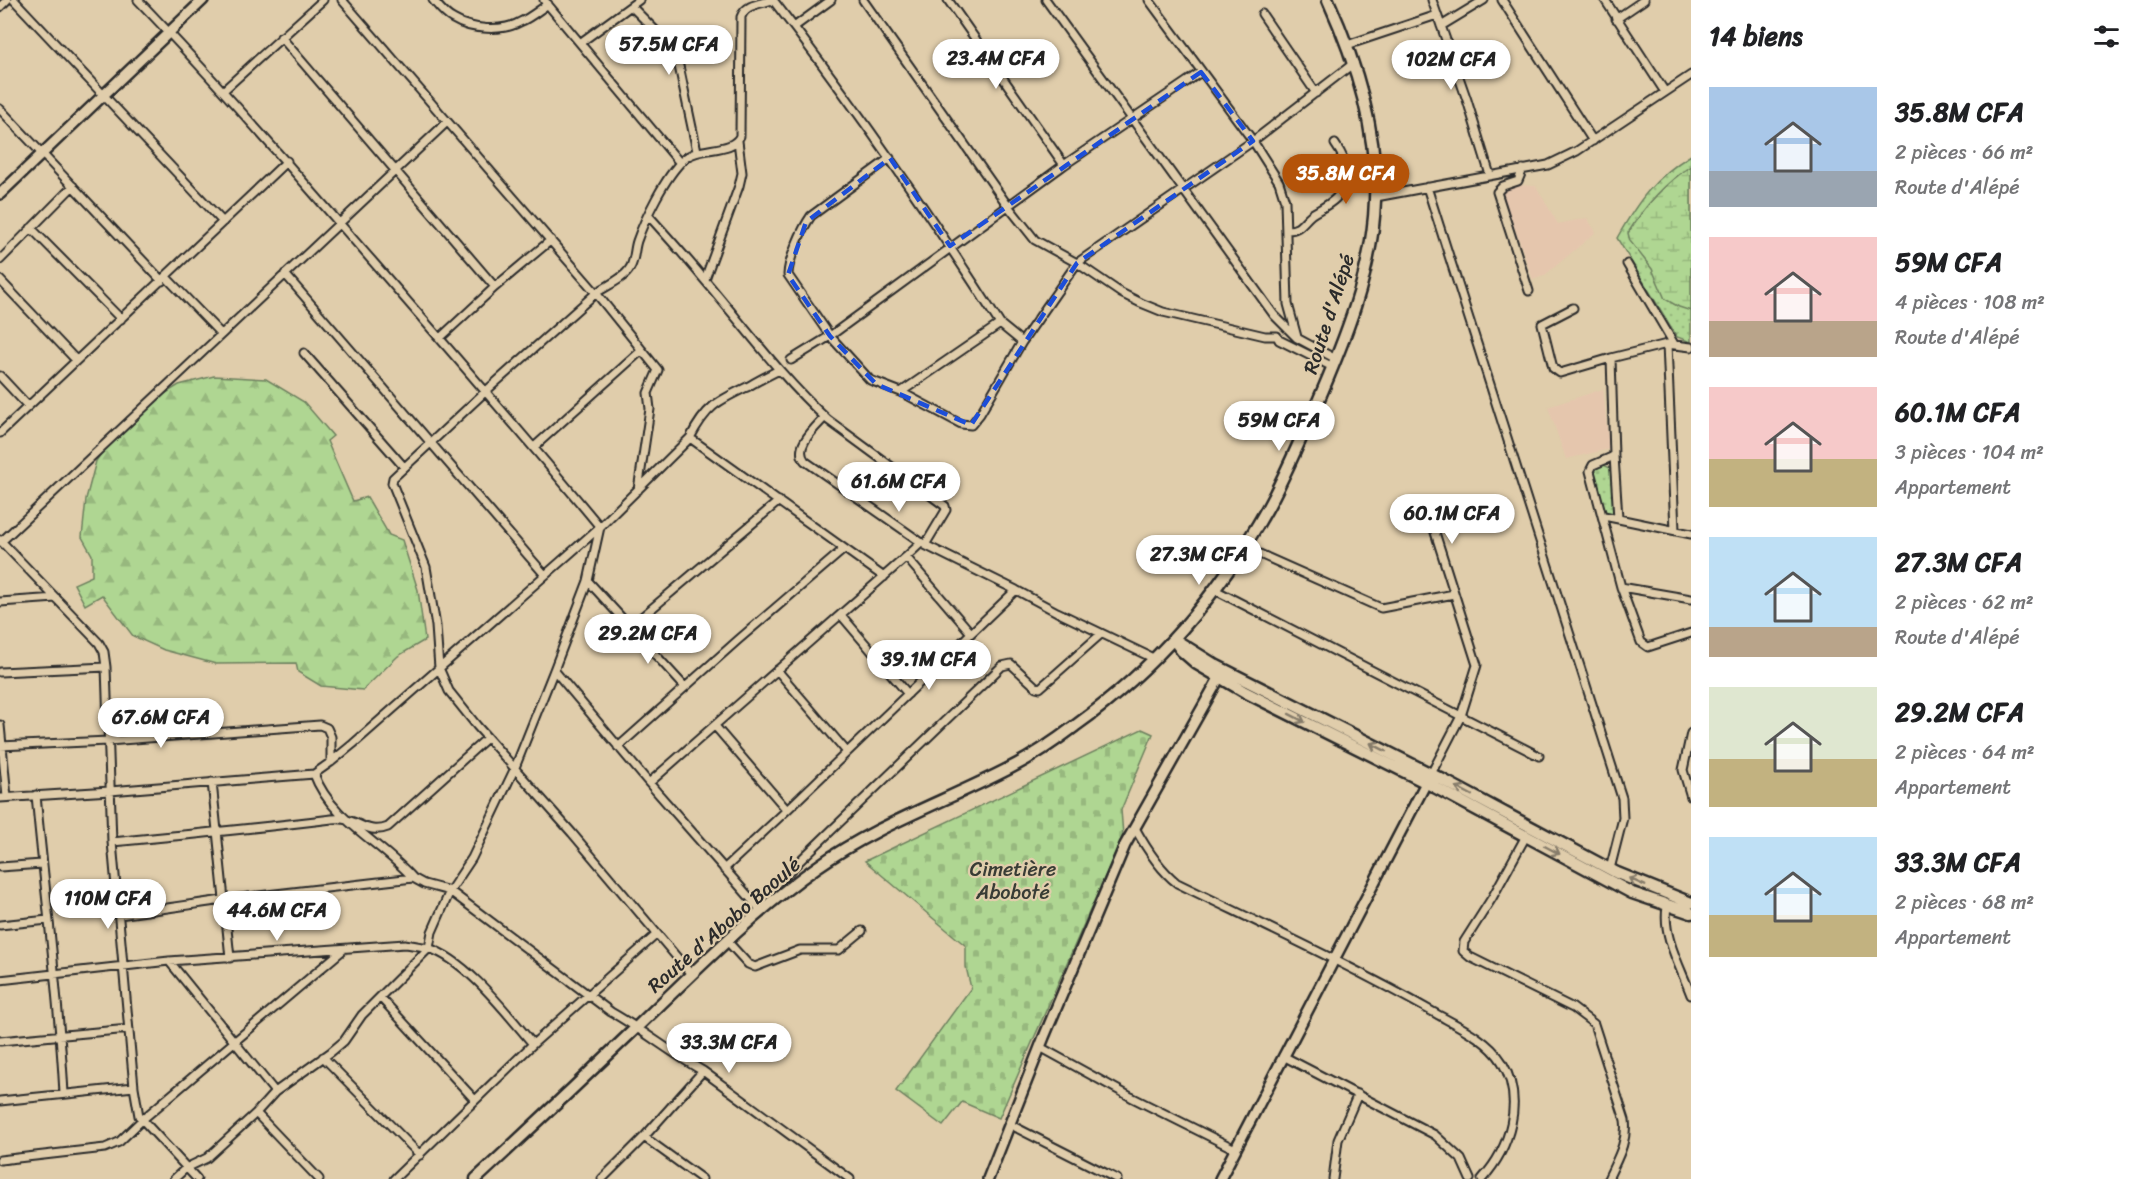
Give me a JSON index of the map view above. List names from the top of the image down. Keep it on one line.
{"streets":{"main road":["Route d'Alépé","Route d'Abobo Baoulé"]},"crossings":[["Route d'Alépé","Route d'Abobo Baoulé"]],"parks":["Cimetière Aboboté"],"page":{"heading":"14 biens","price":["57.5M CFA","23.4M CFA","102M CFA","35.8M CFA","59M CFA","61.6M CFA","60.1M CFA","27.3M CFA","29.2M CFA","39.1M CFA","67.6M CFA","110M CFA","44.6M CFA","33.3M CFA"],"list":[{"name":"35.8M CFA","note":"2 pièces · 66 m² · Route d'Alépé"},{"name":"59M CFA","note":"4 pièces · 108 m² · Route d'Alépé"},{"name":"60.1M CFA","note":"3 pièces · 104 m² · Appartement"},{"name":"27.3M CFA","note":"2 pièces · 62 m² · Route d'Alépé"},{"name":"29.2M CFA","note":"2 pièces · 64 m² · Appartement"},{"name":"33.3M CFA","note":"2 pièces · 68 m² · Appartement"}]}}
